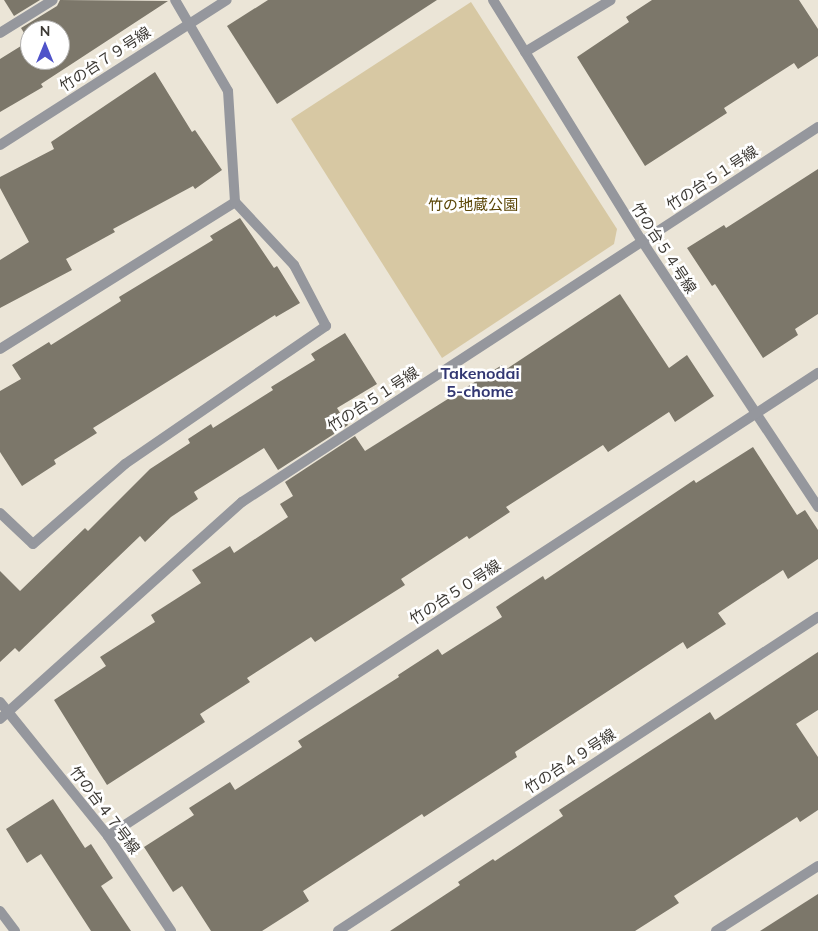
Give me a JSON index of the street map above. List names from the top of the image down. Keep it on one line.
{"streets":{"street":["竹の台７９号線","竹の台５１号線","竹の台５４号線","竹の台５０号線","竹の台４９号線","竹の台４７号線"]},"crossings":[["竹の台５１号線","竹の台５４号線"],["竹の台５１号線","竹の台４７号線"],["竹の台５４号線","竹の台５０号線"],["竹の台５０号線","竹の台４７号線"]],"districts":["Takenodai 5-chome"],"parks":["竹の地蔵公園"],"north":"top"}
